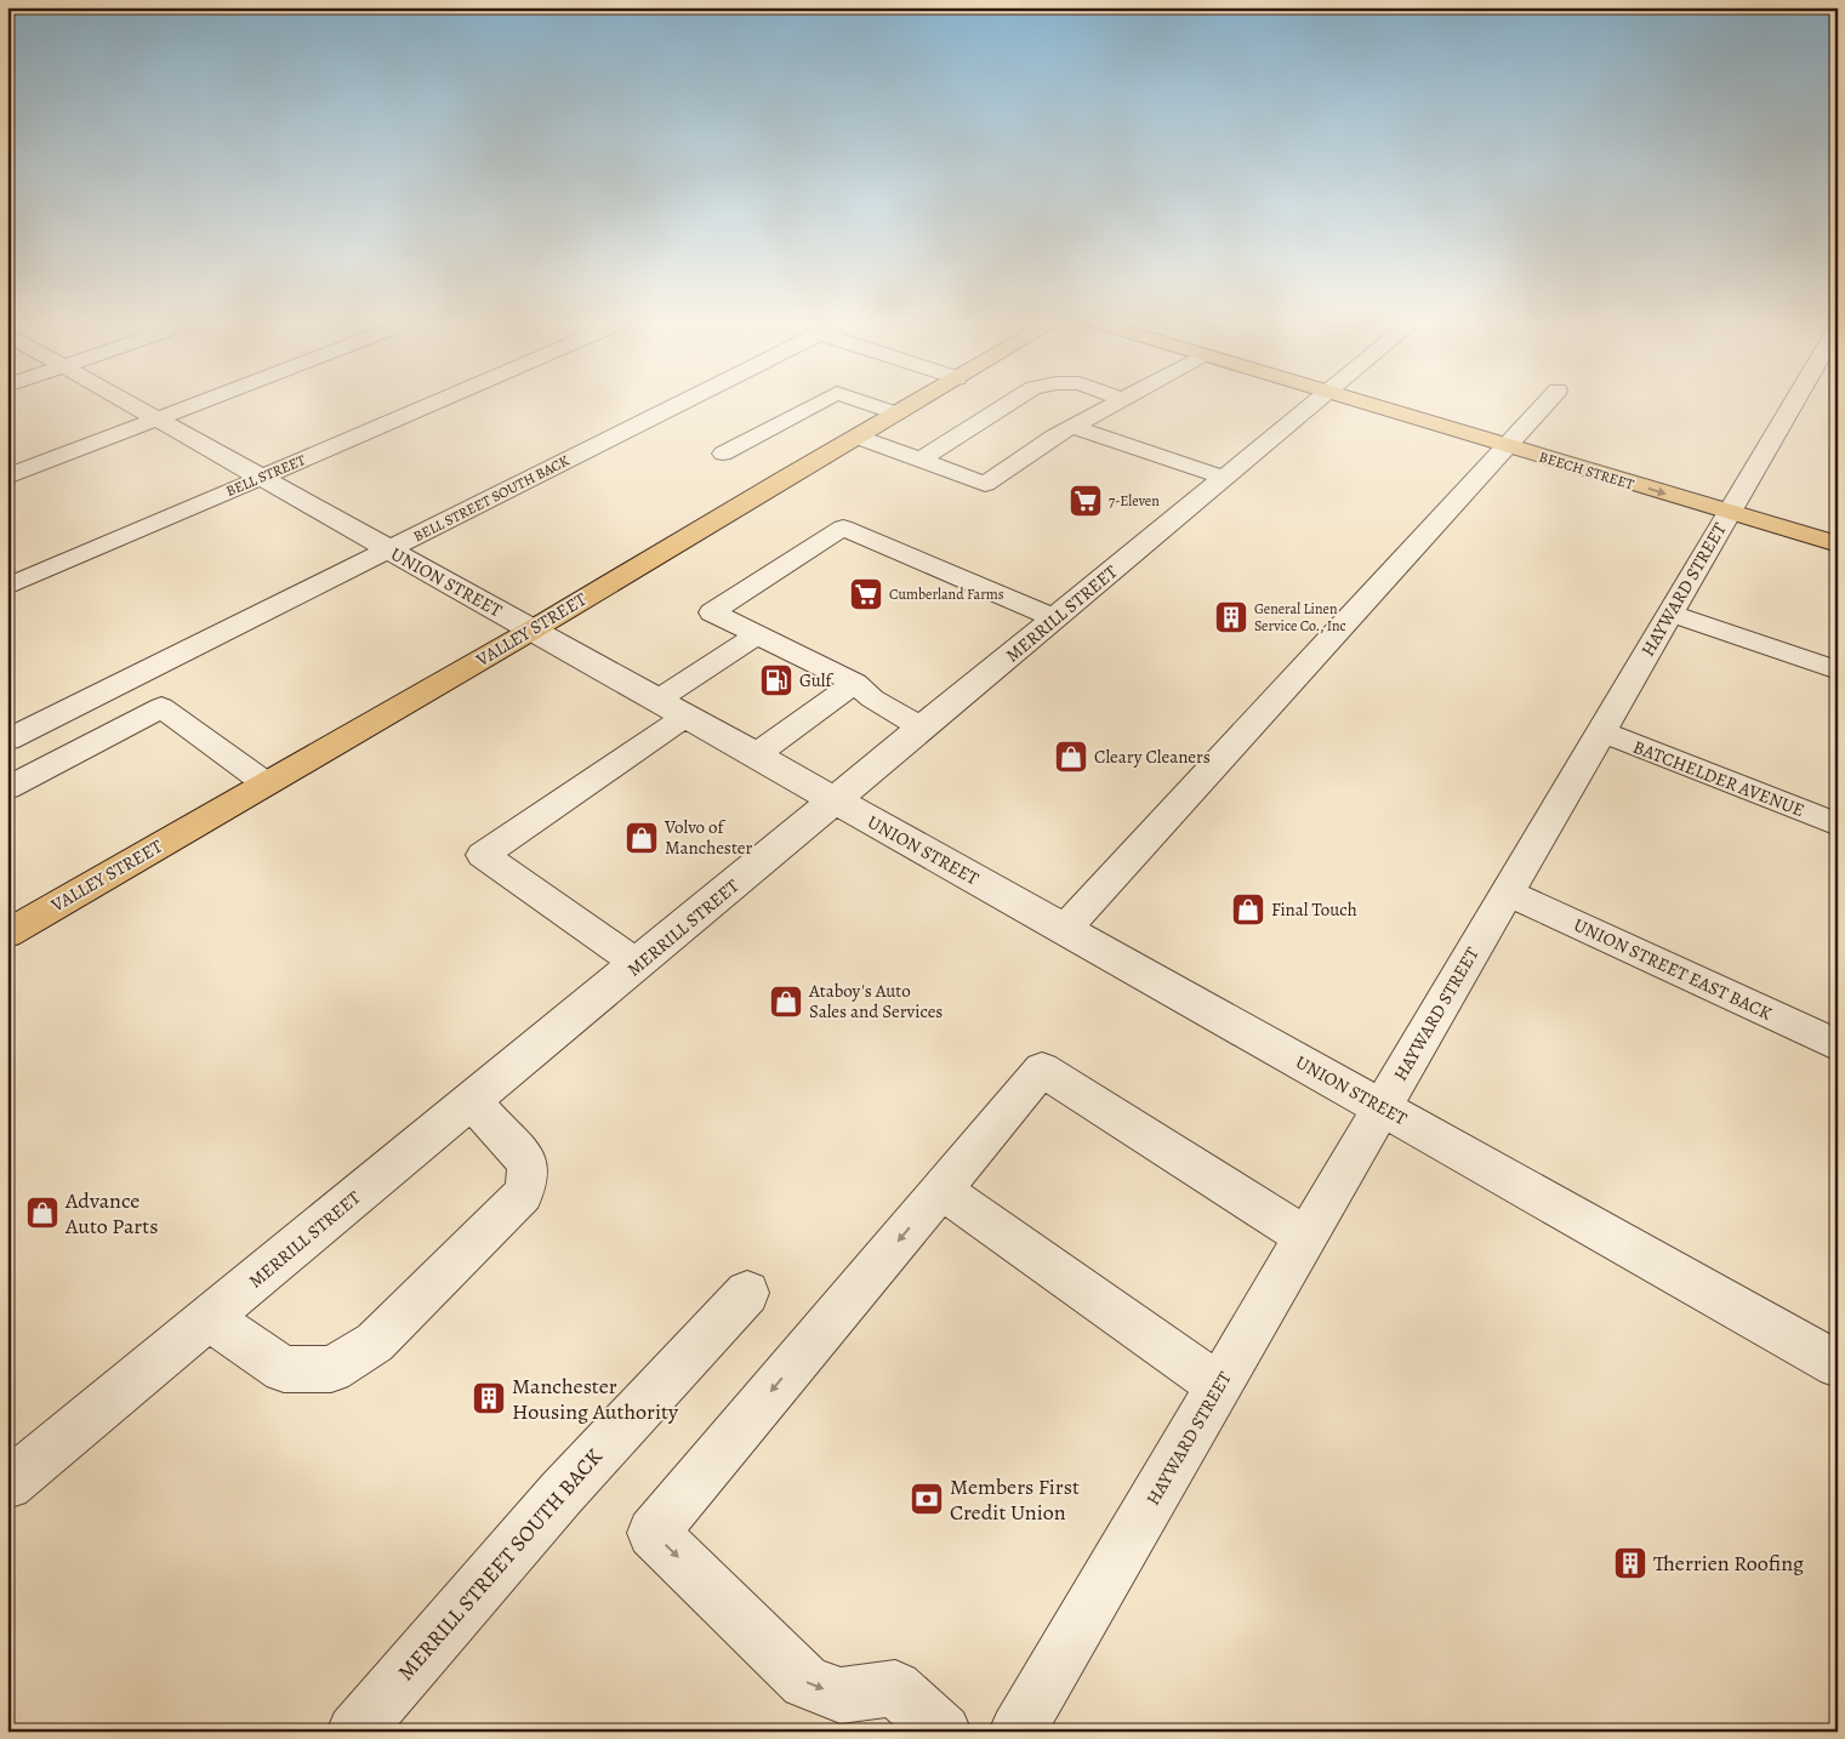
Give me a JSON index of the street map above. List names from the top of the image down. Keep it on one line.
{"streets":{"main road":["BEECH STREET","VALLEY STREET"],"street":["BELL STREET","BELL STREET SOUTH BACK","UNION STREET","HAYWARD STREET","MERRILL STREET","BATCHELDER AVENUE","UNION STREET EAST BACK","MERRILL STREET SOUTH BACK"]},"crossings":[["BEECH STREET","HAYWARD STREET"],["BELL STREET","UNION STREET"],["BELL STREET SOUTH BACK","UNION STREET"],["UNION STREET","HAYWARD STREET"],["UNION STREET","MERRILL STREET"],["UNION STREET","VALLEY STREET"],["HAYWARD STREET","BATCHELDER AVENUE"],["HAYWARD STREET","UNION STREET EAST BACK"]],"one_way":["BEECH STREET"],"places":{"supermarket":["7-Eleven","Cumberland Farms"],"building":["General Linen Service Co., Inc","Manchester Housing Authority","Therrien Roofing"],"fuel station":["Gulf"],"shop":["Cleary Cleaners","Volvo of Manchester","Final Touch","Ataboy's Auto Sales and Services","Advance Auto Parts"],"bank":["Members First Credit Union"]}}
